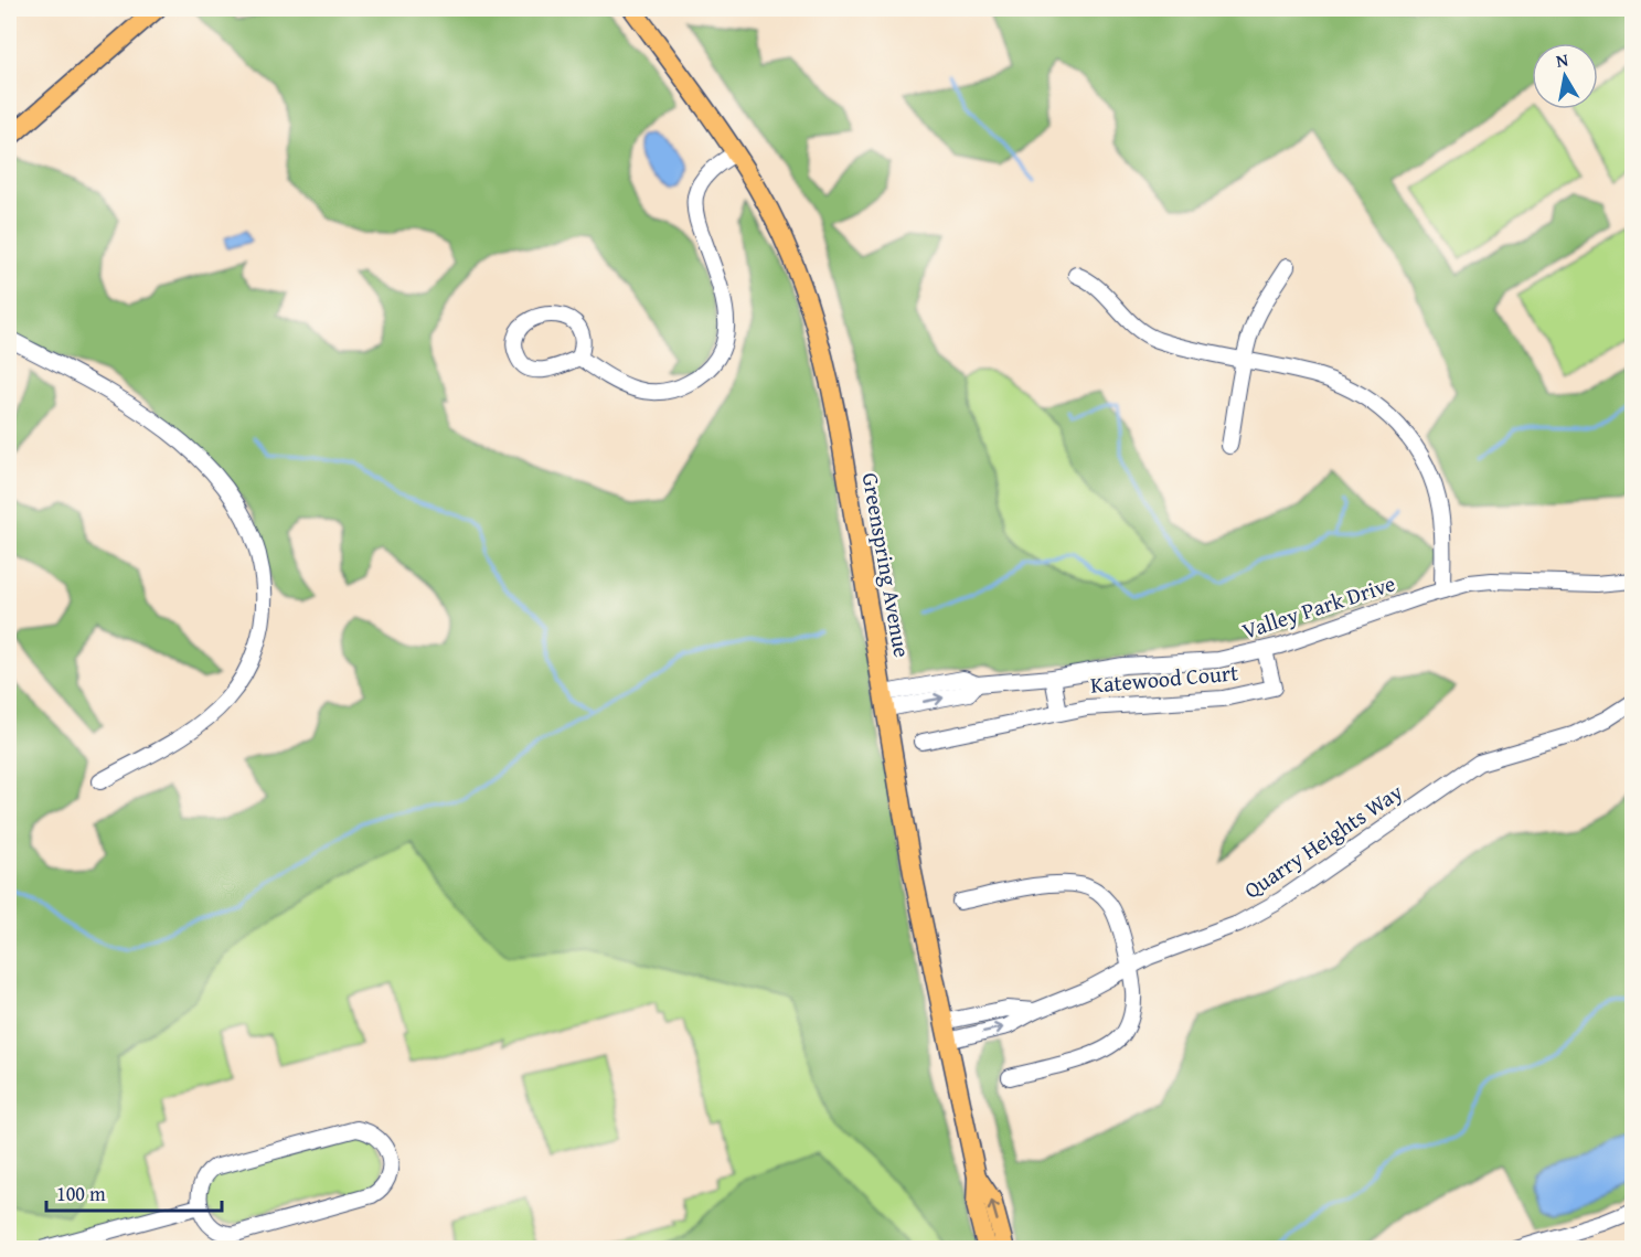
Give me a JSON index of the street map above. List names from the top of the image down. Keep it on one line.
{"streets":{"main road":["Greenspring Avenue"],"street":["Valley Park Drive","Katewood Court","Quarry Heights Way"]},"crossings":[["Greenspring Avenue","Valley Park Drive"],["Greenspring Avenue","Quarry Heights Way"],["Valley Park Drive","Katewood Court"]],"scale_bar":"100 m","north":"top"}
